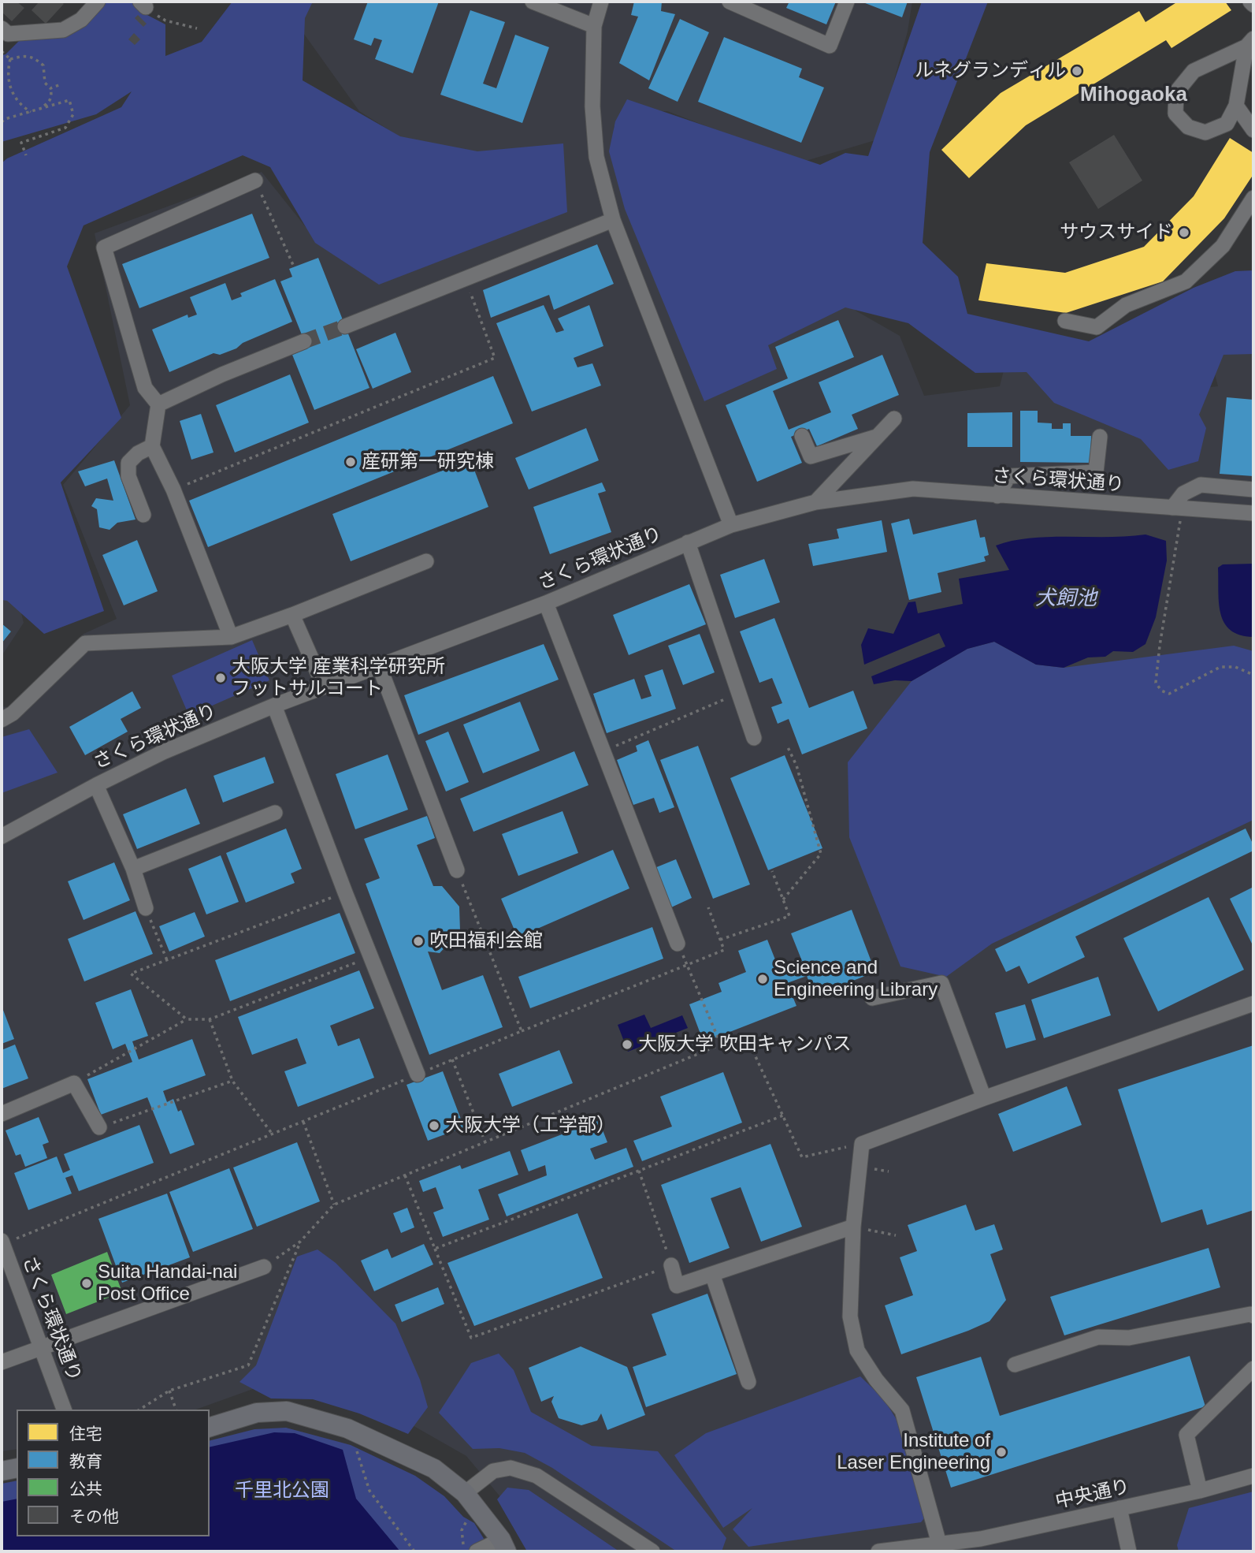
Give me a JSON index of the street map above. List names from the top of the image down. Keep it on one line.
{"streets":{"street":["さくら環状通り","中央通り"]},"districts":["Mihogaoka"],"water":["犬飼池"],"parks":["千里北公園"],"places":["ルネグランディル","サウスサイド","産研第一研究棟","大阪大学 産業科学研究所 フットサルコート","吹田福利会館","Science and Engineering Library","大阪大学 吹田キャンパス","大阪大学（工学部）","Suita Handai-nai Post Office","Institute of Laser Engineering"],"legend":["住宅","教育","公共","その他"]}
